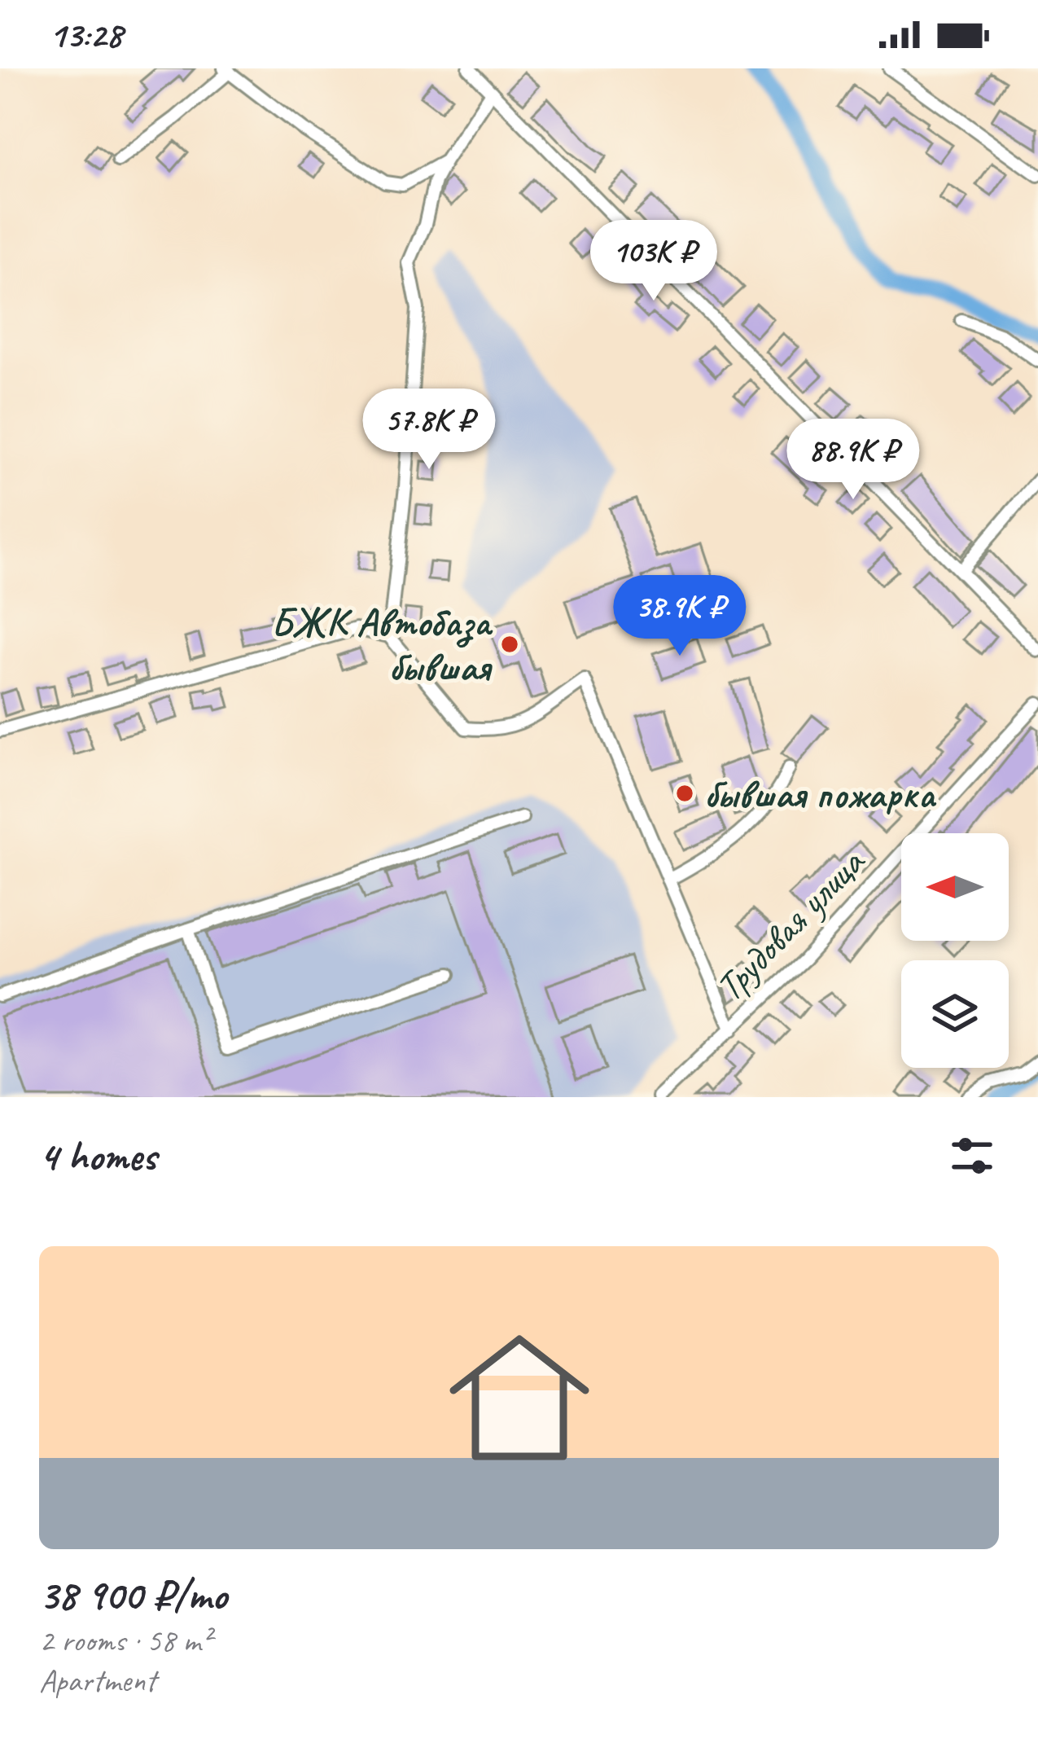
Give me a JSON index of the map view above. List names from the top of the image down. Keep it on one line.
{"streets":{"street":["Трудовая улица"]},"places":["БЖК Автобаза бывшая","бывшая пожарка"],"north":"left","page":{"status":"13:28","price":["103K ₽","57.8K ₽","88.9K ₽","38.9K ₽"],"heading":"4 homes","list":[{"name":"38 900 ₽/mo","note":"2 rooms · 58 m² · Apartment"}]}}
